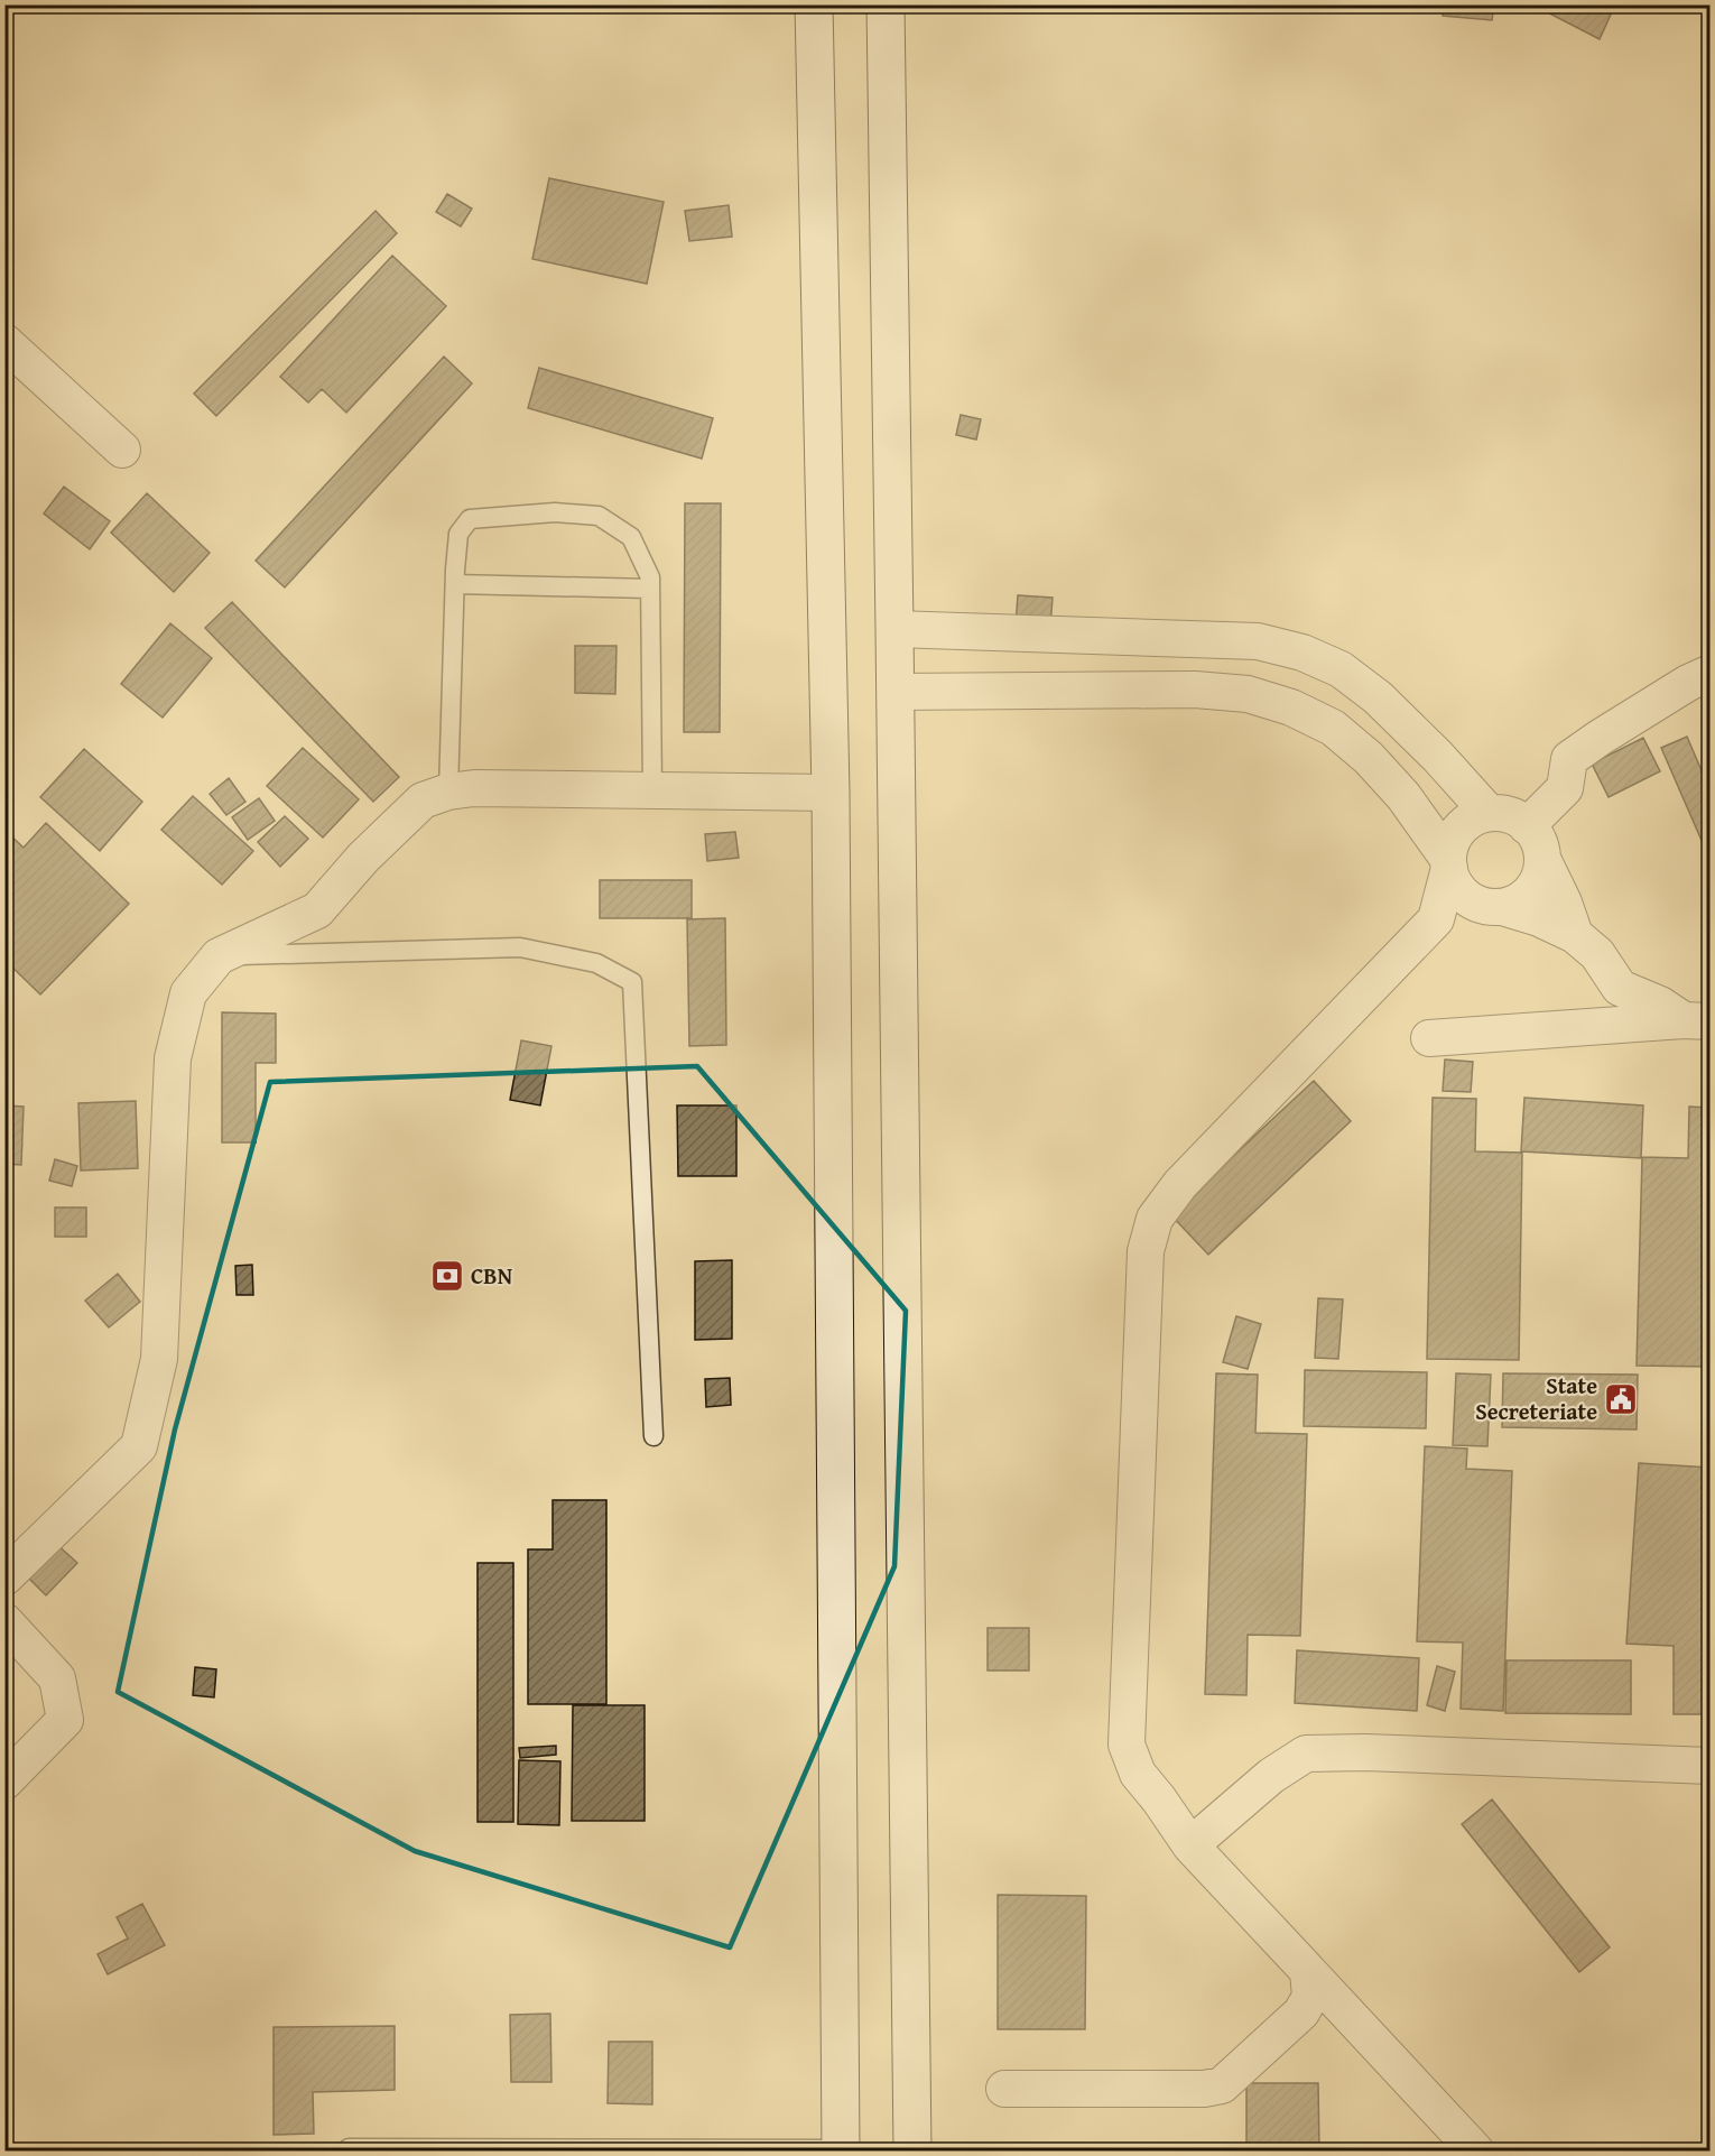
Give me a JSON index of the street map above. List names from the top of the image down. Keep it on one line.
{"places":{"bank":["CBN"],"public building":["State Secreteriate"]}}
